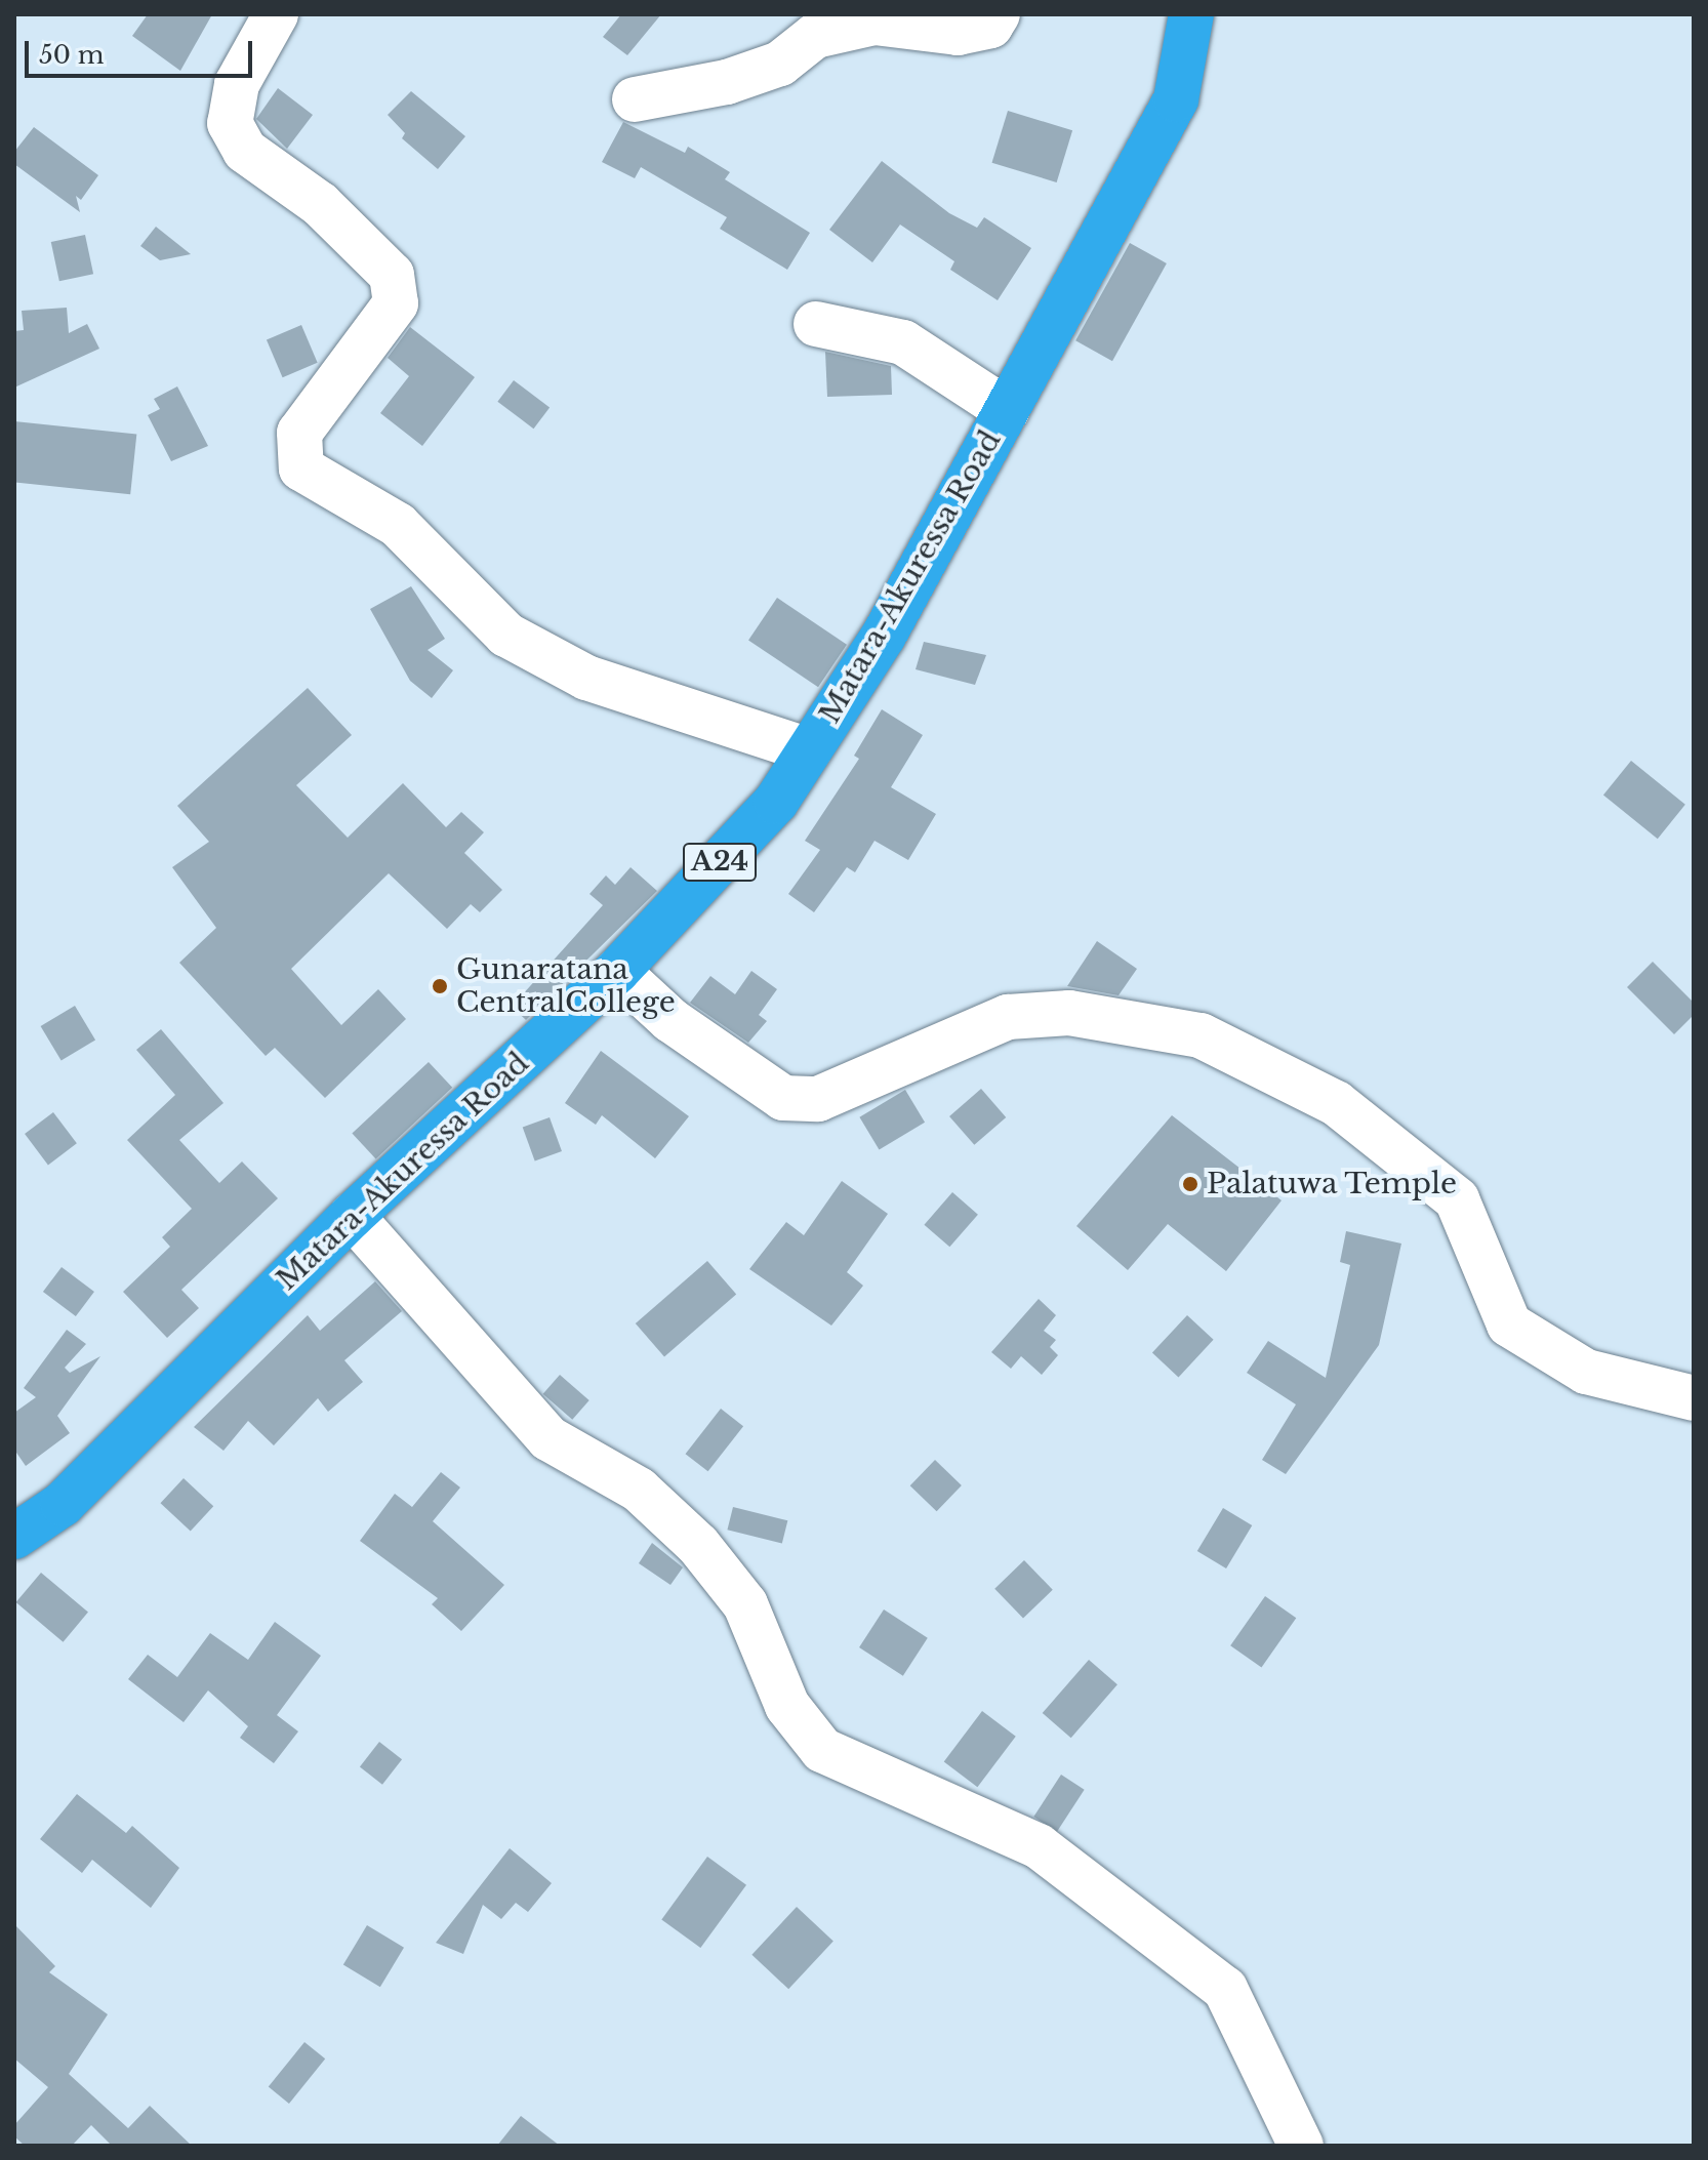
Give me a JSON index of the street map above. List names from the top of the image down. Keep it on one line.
{"streets":{"highway":["Matara-Akuressa Road","A24"]},"places":["Gunaratana CentralCollege","Palatuwa Temple"],"scale_bar":"50 m"}
